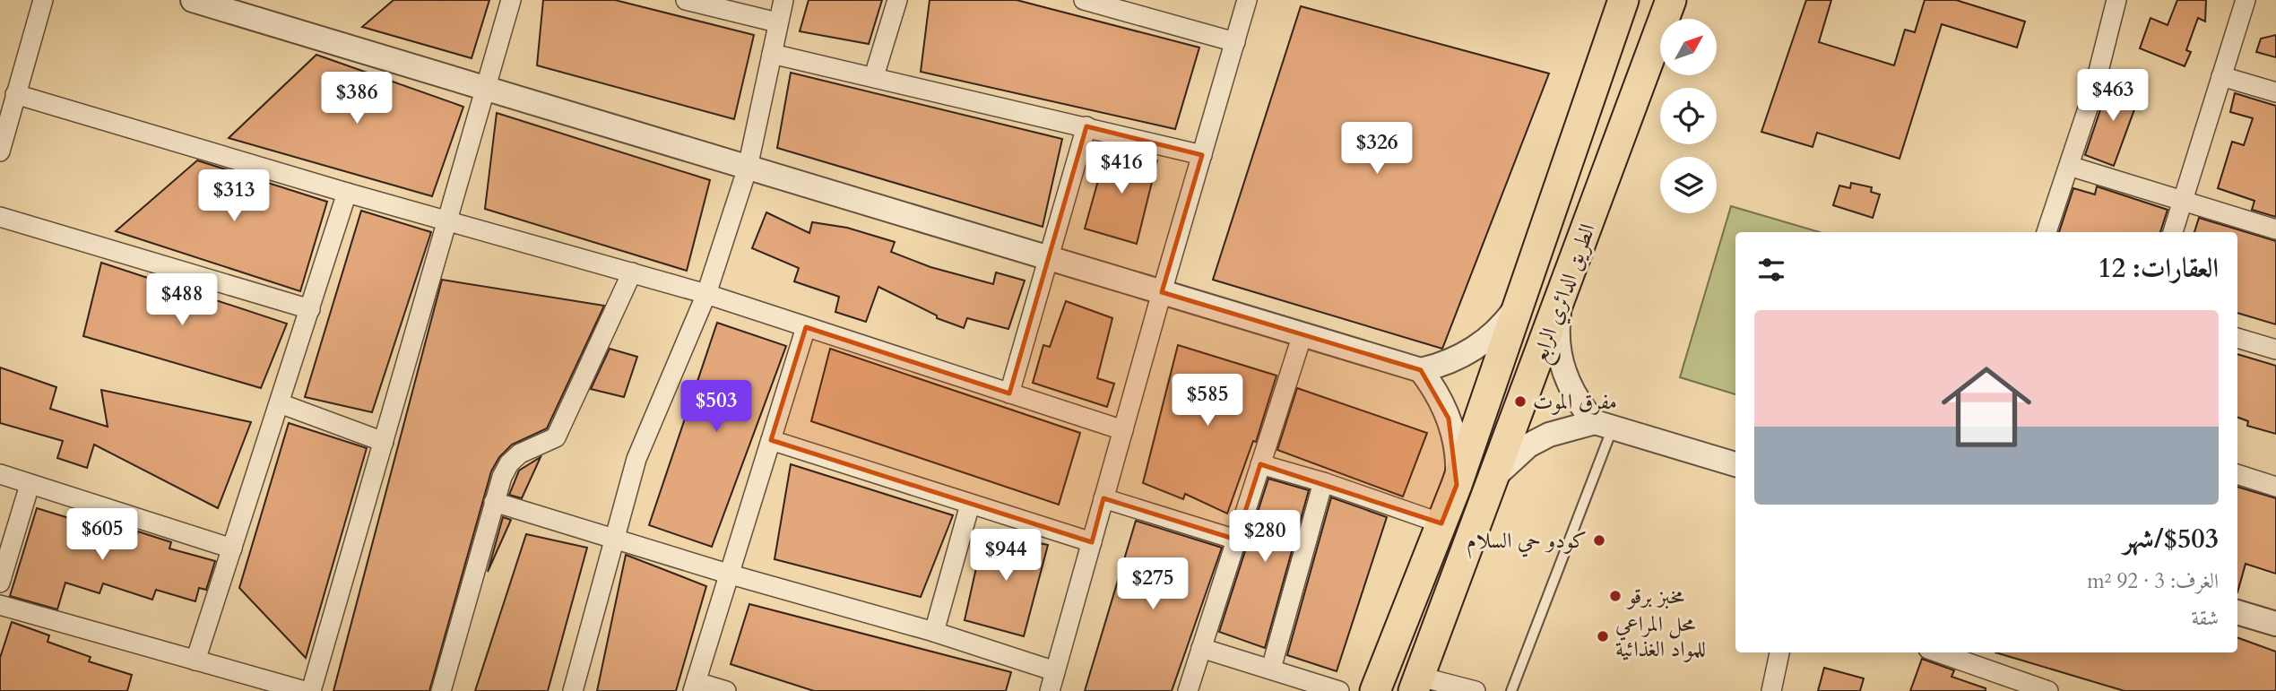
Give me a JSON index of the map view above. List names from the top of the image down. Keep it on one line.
{"streets":{"main road":["الطريق الدائري الرابع"]},"places":["مفرق الموت","كودو حي السلام","مخبز برقو","محل المراعي للمواد الغذائية"],"north":"top right","page":{"price":["$463","$386","$326","$416","$313","$488","$585","$503","$605","$280","$944","$275"],"heading":"العقارات: 12","list":[{"name":"$503/شهر","note":"الغرف: 3 · 92 m² · شقة"}]}}
